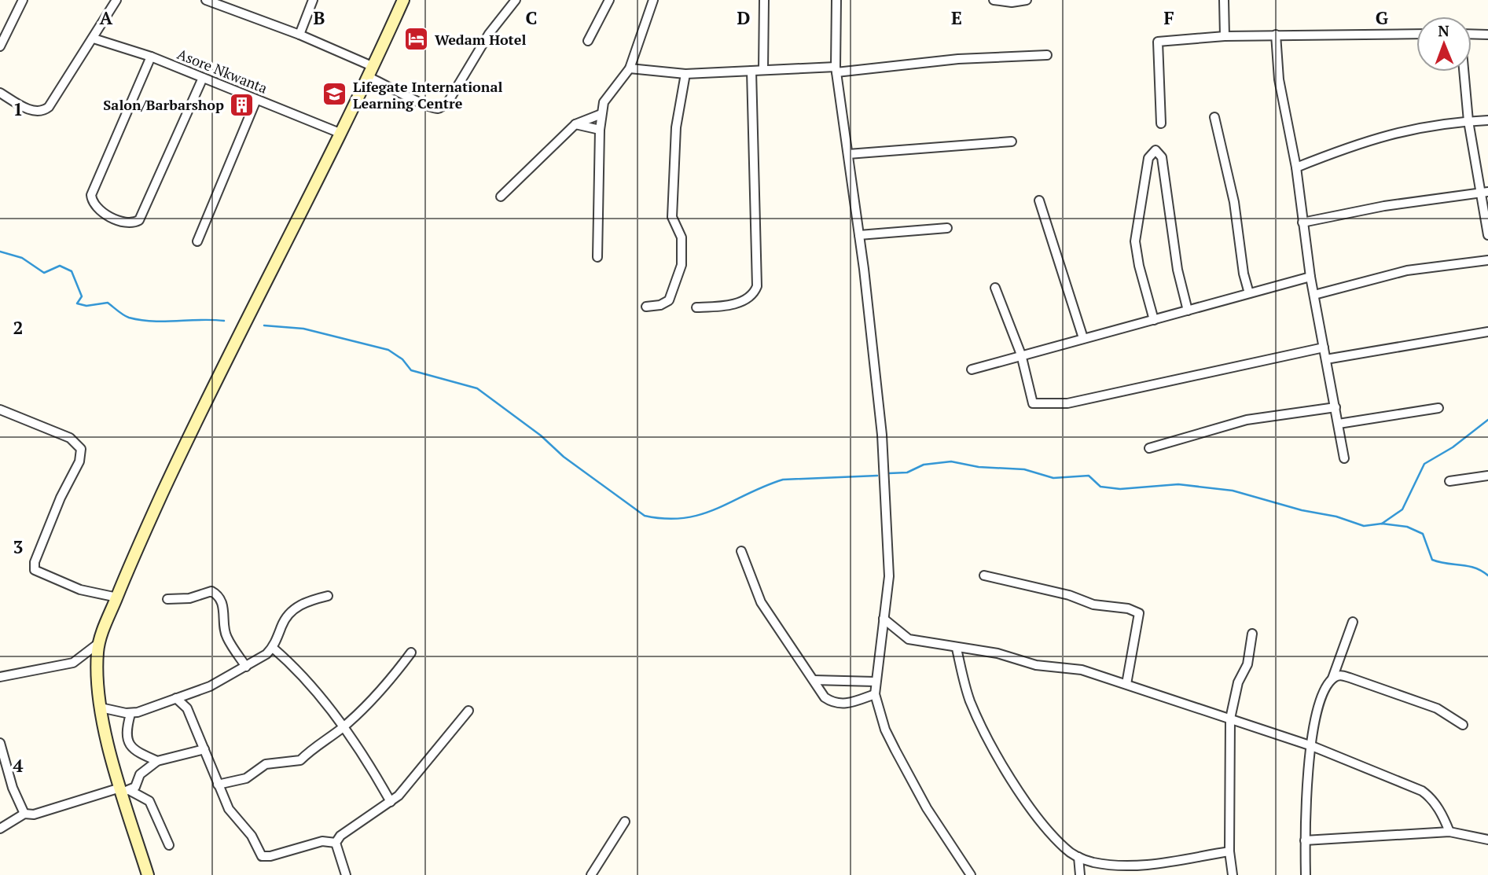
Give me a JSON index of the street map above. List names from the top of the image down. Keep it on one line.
{"streets":{"street":["Asore Nkwanta"]},"places":{"hotel":["Wedam Hotel"],"school or university":["Lifegate International Learning Centre"],"building":["Salon/Barbarshop"]},"north":"top","grid":{"columns":["A","B","C","D","E","F","G"],"rows":["1","2","3","4"]}}
